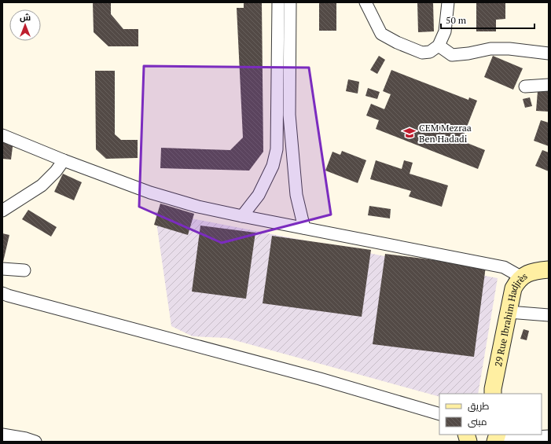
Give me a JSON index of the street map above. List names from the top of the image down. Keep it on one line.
{"streets":{"main road":["29 Rue Ibrahim Hadjrès"]},"places":{"school or university":["CEM Mezraa Ben Hadadi"]},"legend":["طريق","مبنى"],"scale_bar":"50 m","north":"top"}
